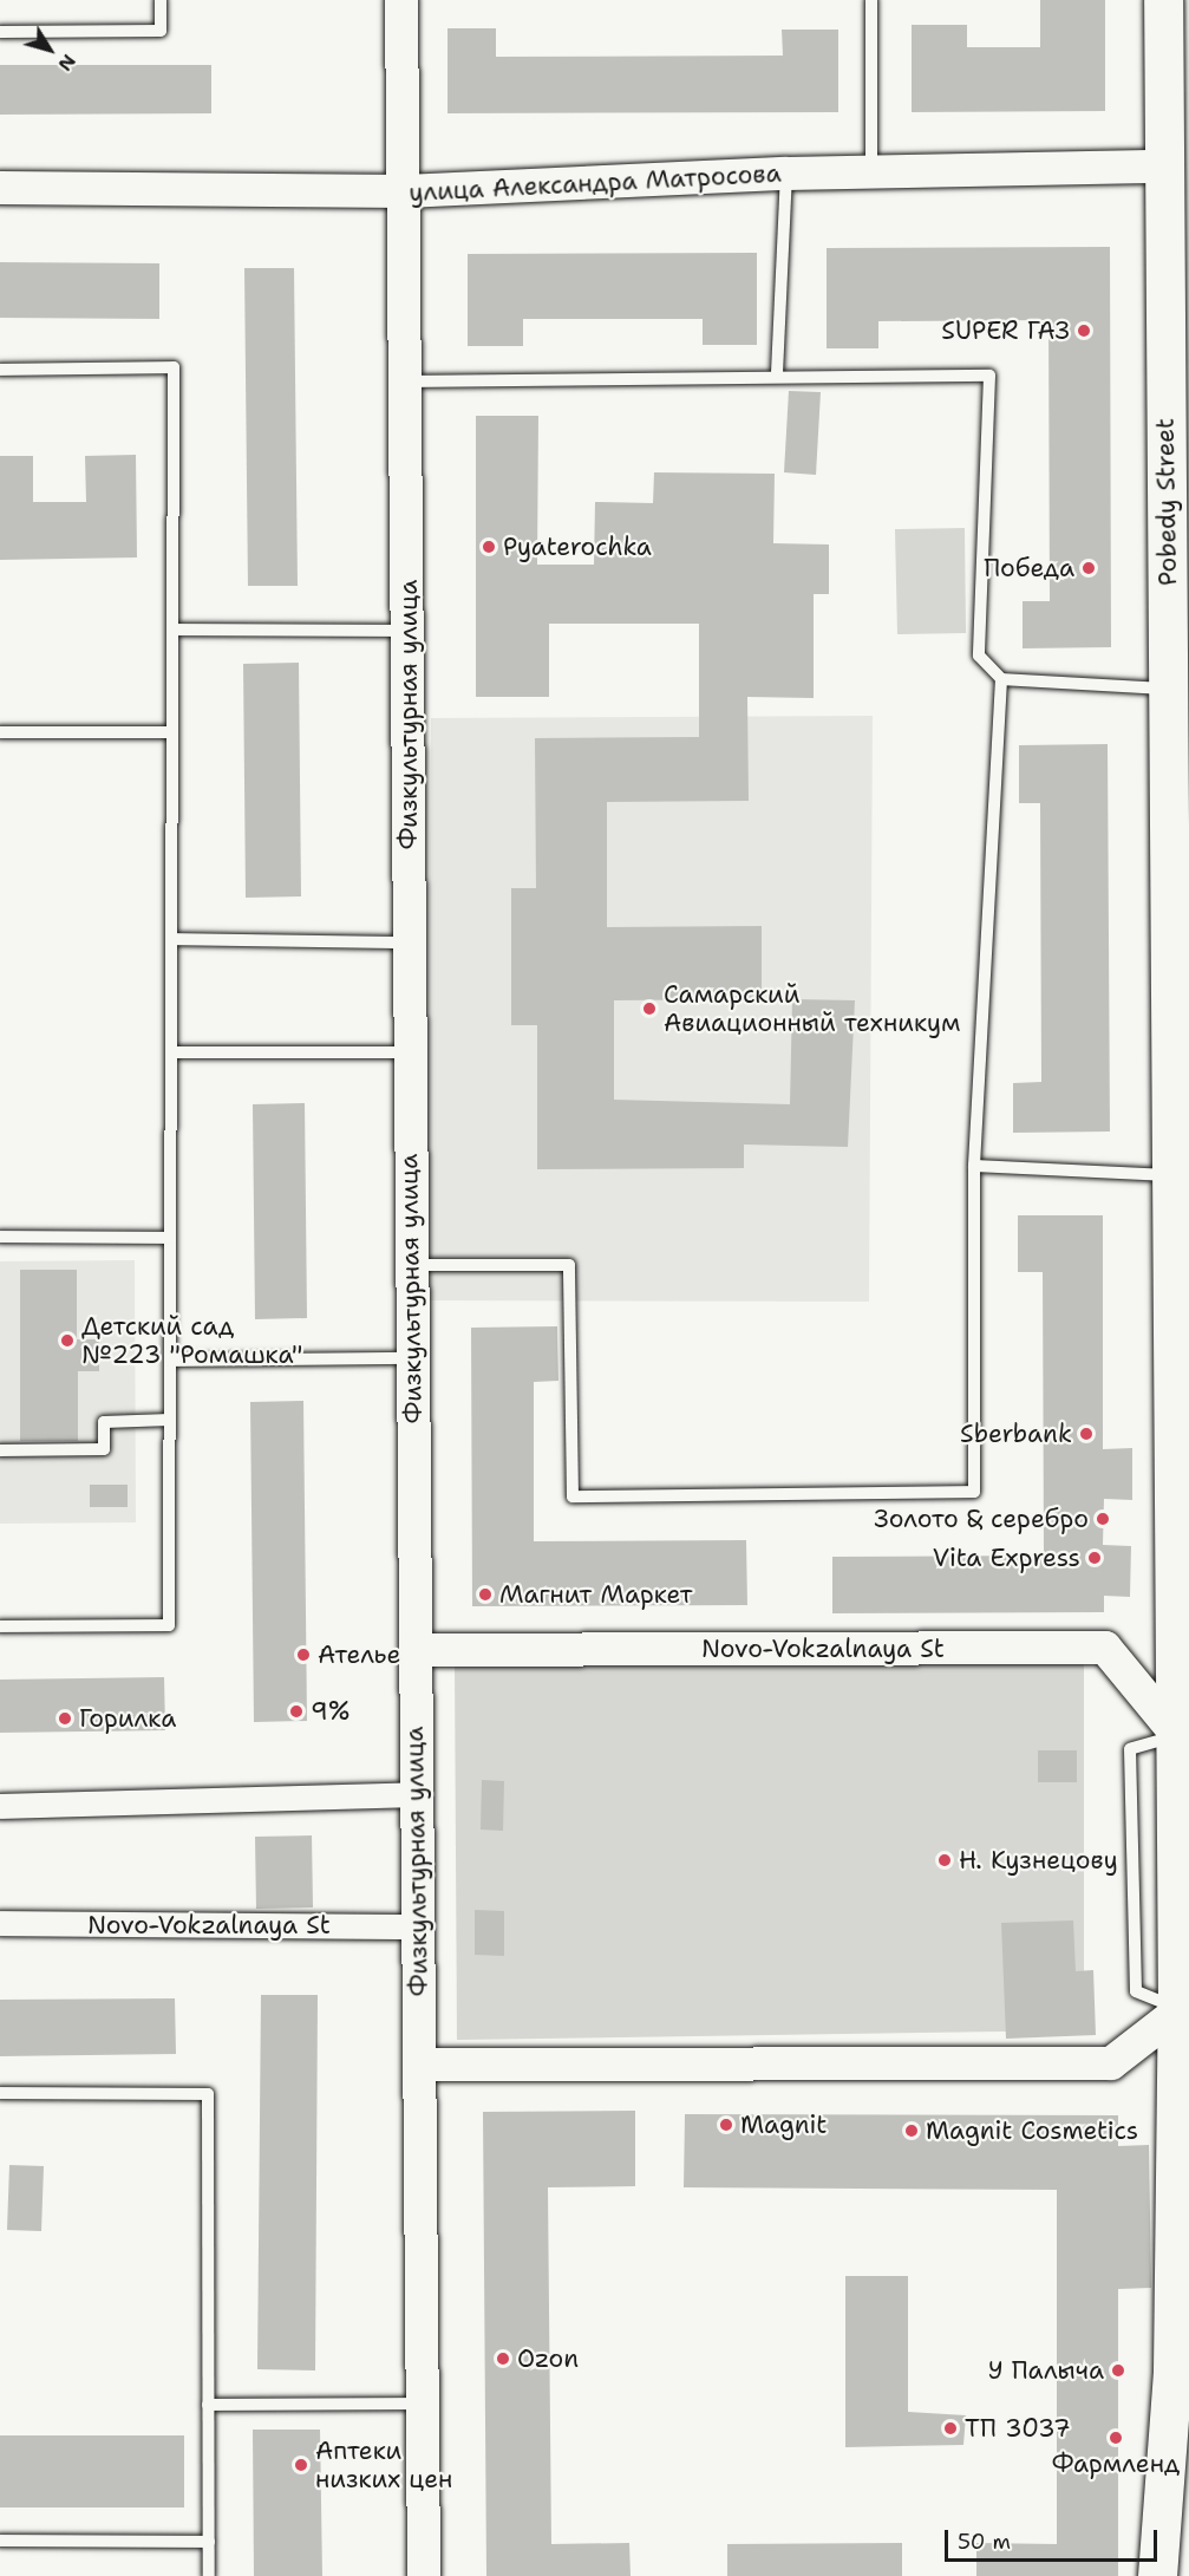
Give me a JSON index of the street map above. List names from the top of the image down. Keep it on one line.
{"streets":{"main road":["Pobedy Street"],"street":["улица Александра Матросова","Физкультурная улица","Novo-Vokzalnaya St"]},"crossings":[["улица Александра Матросова","Pobedy Street"],["улица Александра Матросова","Физкультурная улица"],["Pobedy Street","Novo-Vokzalnaya St"],["Физкультурная улица","Novo-Vokzalnaya St"]],"places":["SUPER ГАЗ","Pyaterochka","Победа","Самарский Авиационный техникум","Детский сад №223 \"Ромашка\"","Sberbank","Золото & серебро","Vita Express","Магнит Маркет","Ателье","9%","Горилка","Н. Кузнецову","Magnit","Magnit Cosmetics","Ozon","У Палыча","ТП 3037","Фармленд","Аптеки низких цен"],"scale_bar":"50 m","north":"bottom right"}
